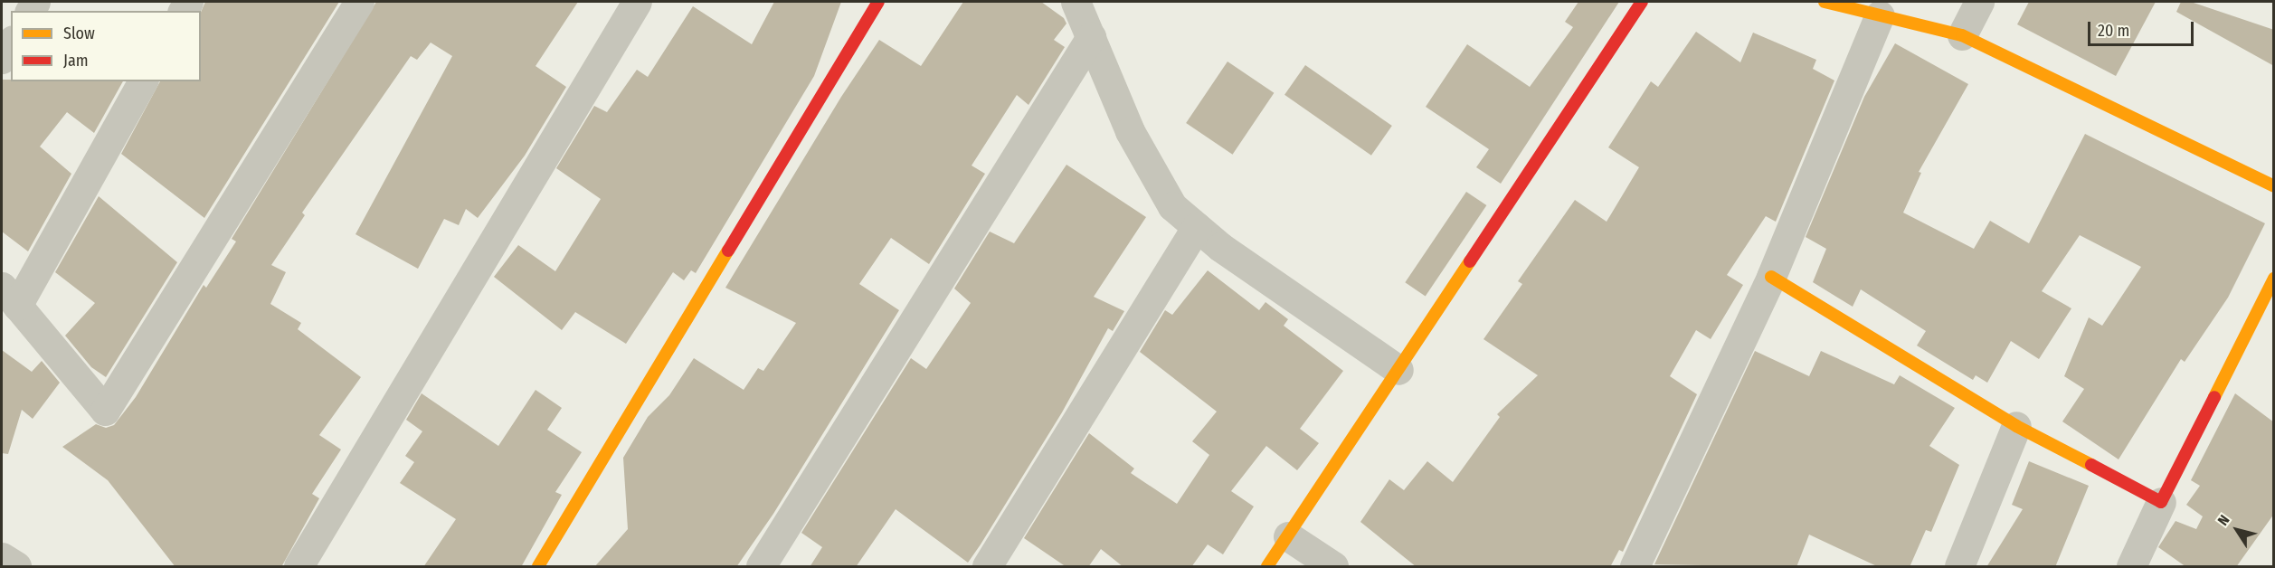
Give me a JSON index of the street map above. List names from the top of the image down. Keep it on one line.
{"legend":["Slow","Jam"],"scale_bar":"20 m","north":"top left"}
